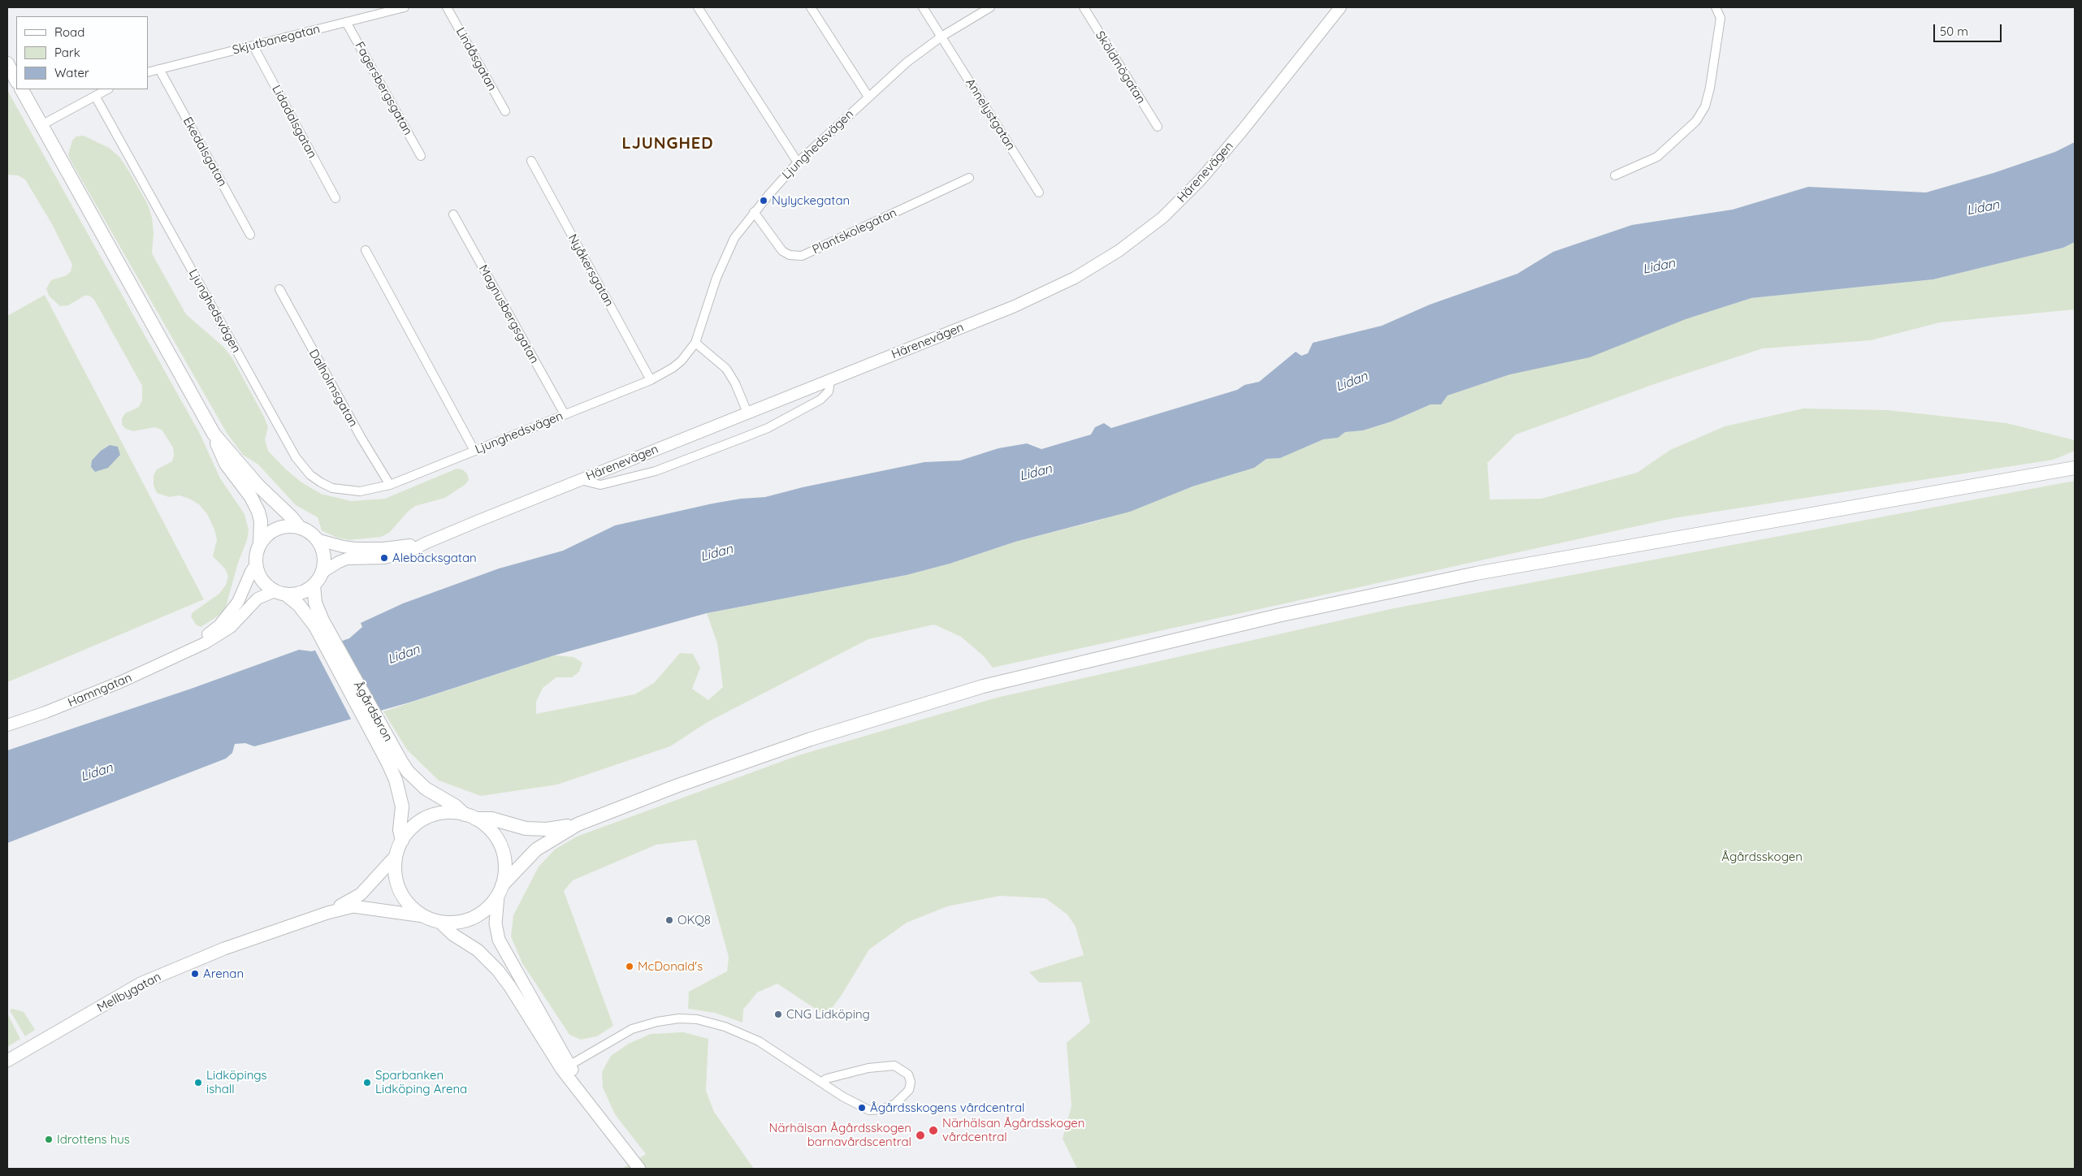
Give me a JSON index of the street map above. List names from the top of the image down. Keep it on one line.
{"streets":{"main road":["Ågårdsbron","Mellbygatan"],"street":["Skjutbanegatan","Lindåsgatan","Sköldmögatan","Fagersbergsgatan","Annelystgatan","Lidadalsgatan","Ljunghedsvägen","Ekedalsgatan","Härenevägen","Plantskolegatan","Nyåkersgatan","Magnusbergsgatan","Dalholmsgatan","Hamngatan"]},"crossings":[["Skjutbanegatan","Fagersbergsgatan"],["Skjutbanegatan","Lidadalsgatan"],["Skjutbanegatan","Ekedalsgatan"],["Annelystgatan","Ljunghedsvägen"],["Ljunghedsvägen","Plantskolegatan"],["Ljunghedsvägen","Nyåkersgatan"],["Ljunghedsvägen","Magnusbergsgatan"],["Ljunghedsvägen","Dalholmsgatan"],["Härenevägen","Ågårdsbron"],["Ågårdsbron","Mellbygatan"]],"districts":["LJUNGHED"],"water":["Lidan"],"parks":["Ågårdsskogen"],"places":["Nylyckegatan","Alebäcksgatan","OKQ8","McDonald's","Arenan","CNG Lidköping","Lidköpings ishall","Sparbanken Lidköping Arena","Ågårdsskogens vårdcentral","Närhälsan Ågårdsskogen vårdcentral","Närhälsan Ågårdsskogen barnavårdscentral","Idrottens hus"],"legend":["Road","Park","Water"],"scale_bar":"50 m"}
